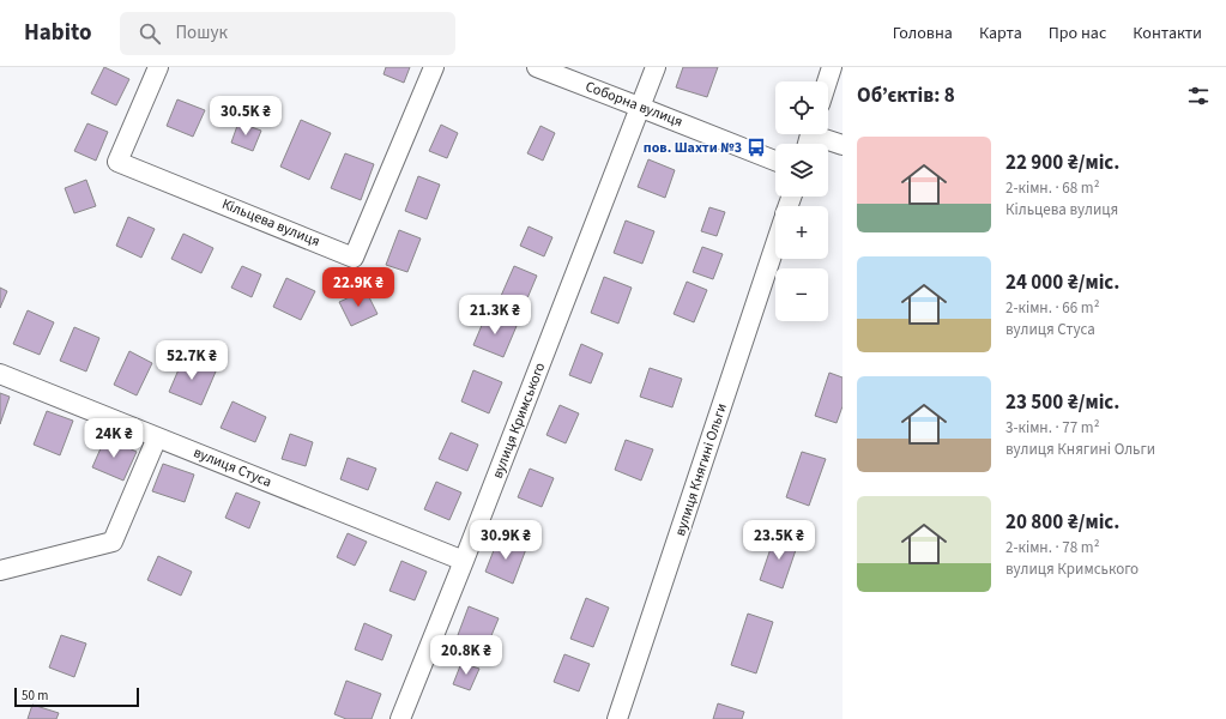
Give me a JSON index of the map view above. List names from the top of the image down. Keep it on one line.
{"streets":{"street":["Соборна вулиця","Кільцева вулиця","вулиця Кримського","вулиця Стуса","вулиця Княгині Ольги"]},"crossings":[["Соборна вулиця","вулиця Кримського"],["вулиця Кримського","вулиця Стуса"]],"places":{"bus stop":["пов. Шахти №3"]},"scale_bar":"50 m","page":{"header":"Habito","search":"Пошук","nav":["Головна","Карта","Про нас","Контакти"],"heading":"Об’єктів: 8","map_buttons":["+","−"],"price":["30.5K ₴","22.9K ₴","21.3K ₴","52.7K ₴","24K ₴","30.9K ₴","23.5K ₴","20.8K ₴"],"list":[{"name":"22 900 ₴/міс.","note":"2-кімн. · 68 m² · Кільцева вулиця"},{"name":"24 000 ₴/міс.","note":"2-кімн. · 66 m² · вулиця Стуса"},{"name":"23 500 ₴/міс.","note":"3-кімн. · 77 m² · вулиця Княгині Ольги"},{"name":"20 800 ₴/міс.","note":"2-кімн. · 78 m² · вулиця Кримського"}],"scale":"50 m"}}
